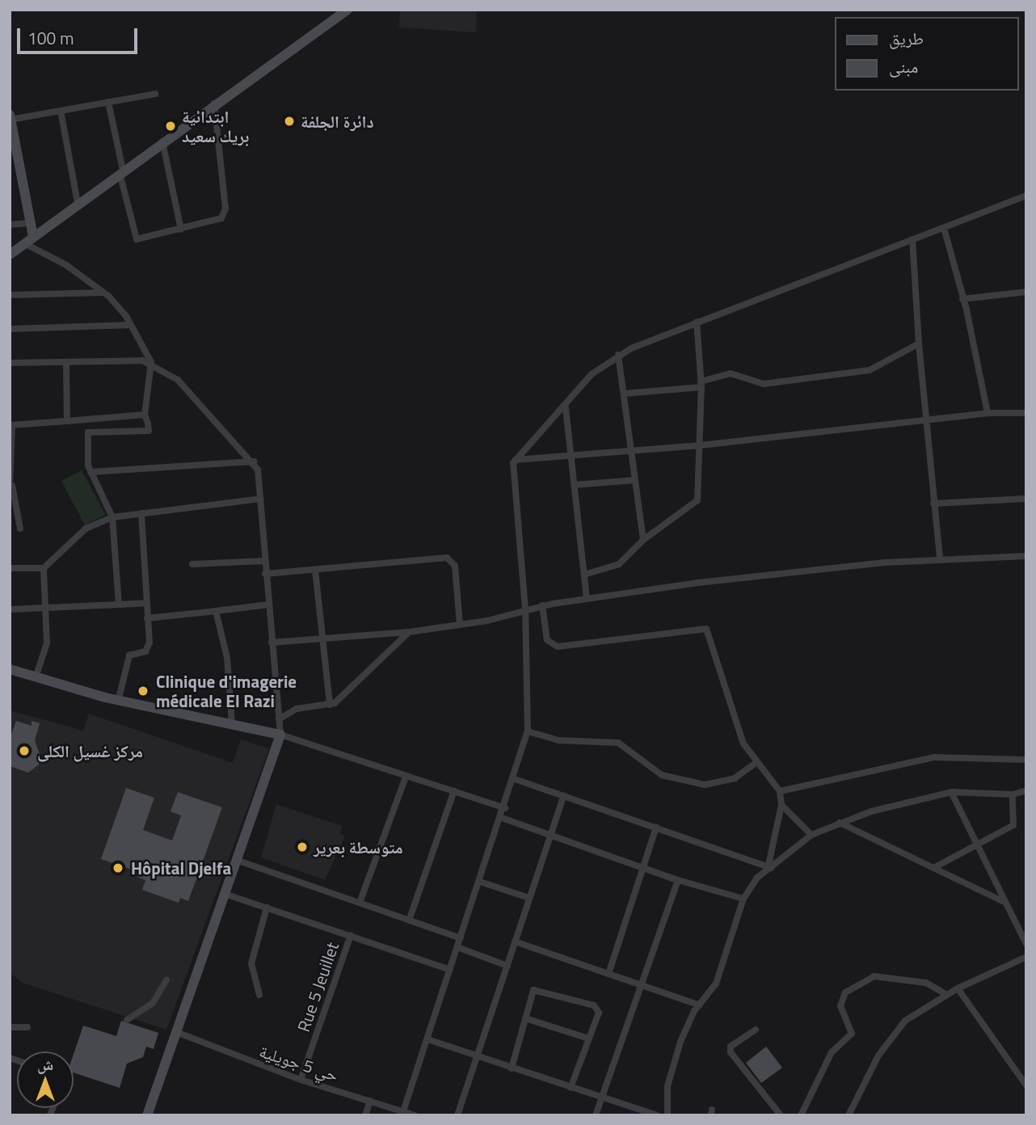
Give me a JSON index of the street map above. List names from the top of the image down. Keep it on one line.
{"streets":{"street":["Rue 5 Jeuillet","حي 5 جويلية"]},"crossings":[["Rue 5 Jeuillet","حي 5 جويلية"]],"places":["دائرة الجلفة","ابتدائية بريك سعيد","Clinique d'imagerie médicale El Razi","مركز غسيل الكلى","متوسطة بعرير","Hôpital Djelfa"],"legend":["طريق","مبنى"],"scale_bar":"100 m","north":"top"}
